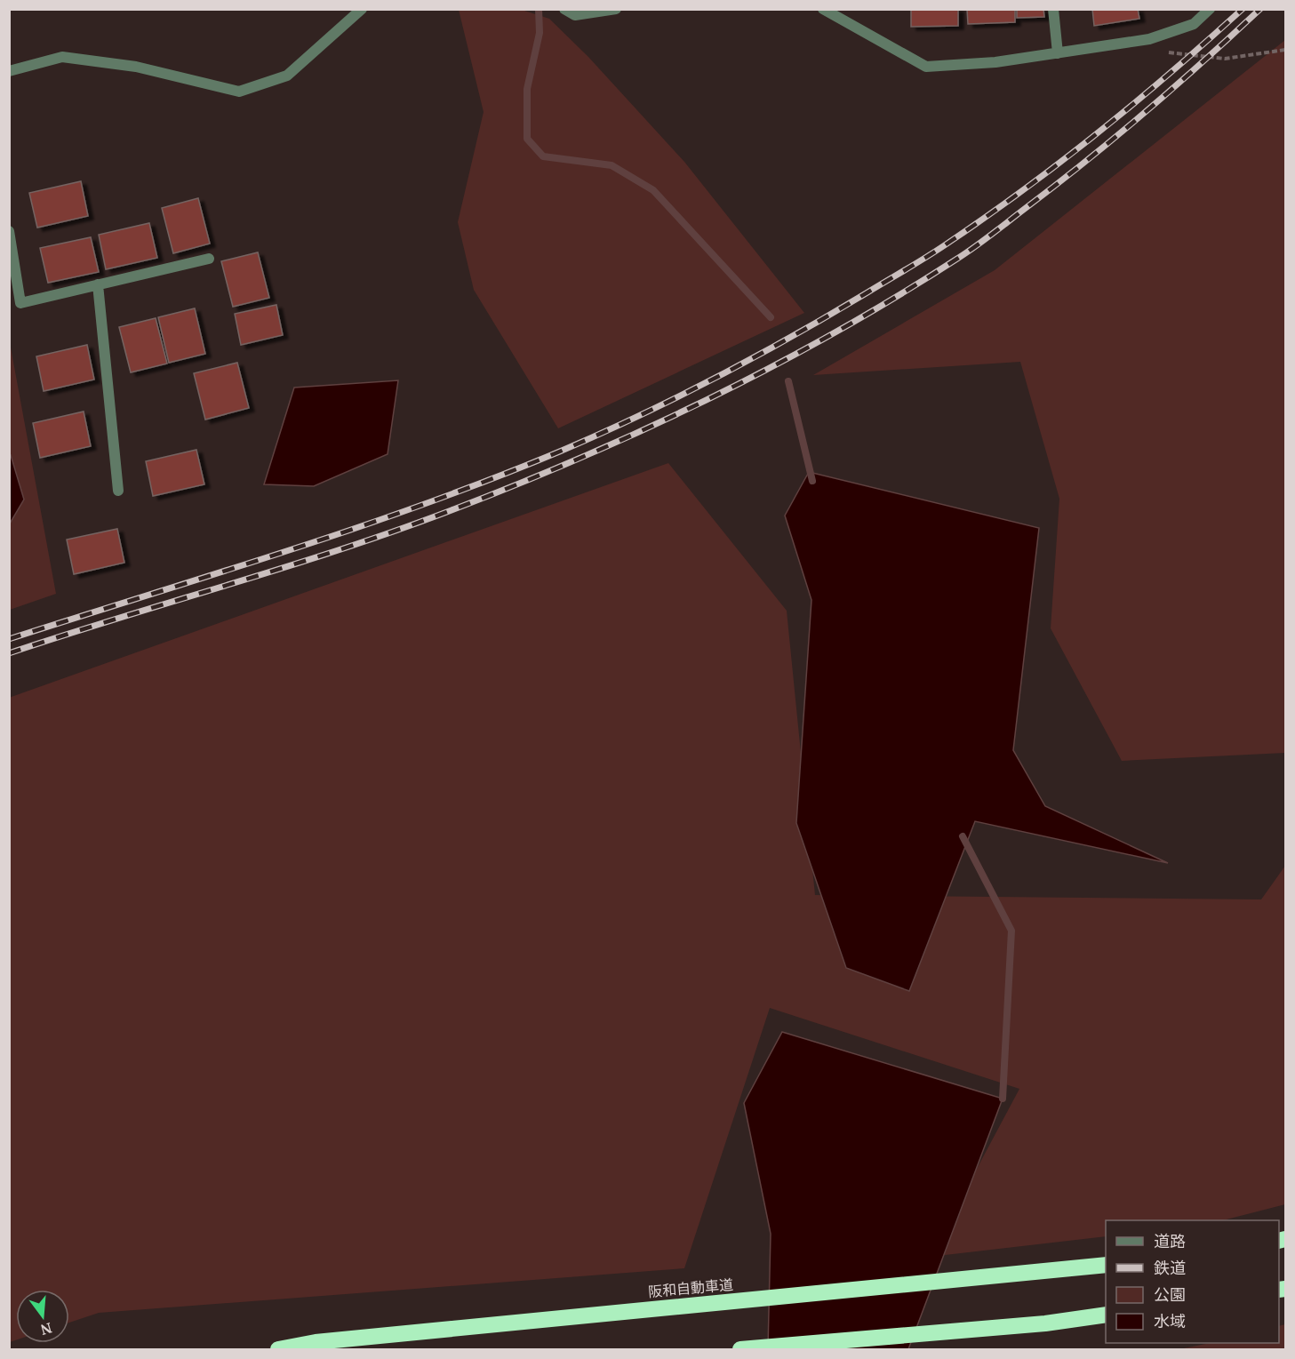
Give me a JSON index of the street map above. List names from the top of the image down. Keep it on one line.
{"streets":{"highway":["阪和自動車道"]},"legend":["道路","鉄道","公園","水域"],"north":"bottom"}
